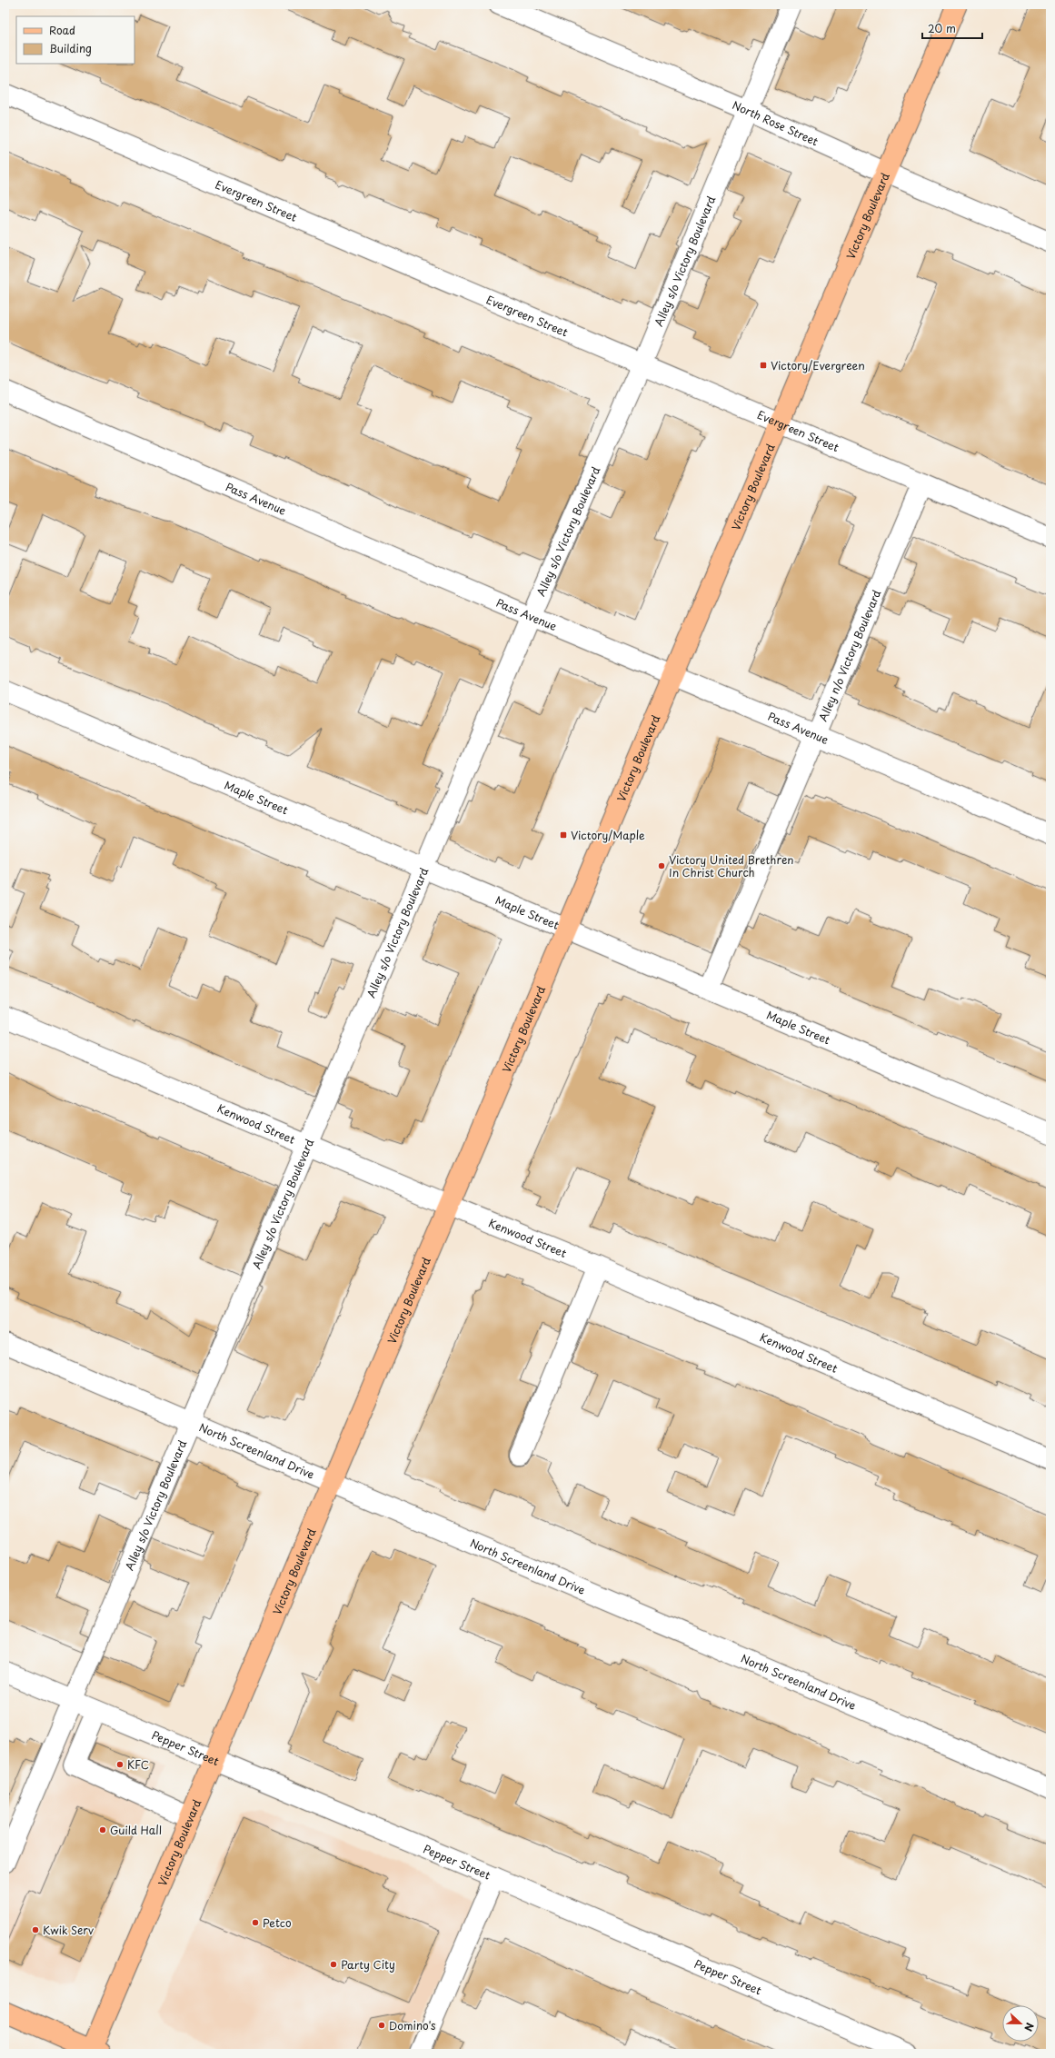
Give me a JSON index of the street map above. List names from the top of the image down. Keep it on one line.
{"streets":{"main road":["Victory Boulevard"],"street":["North Rose Street","Evergreen Street","Alley s/o Victory Boulevard","Pass Avenue","Alley n/o Victory Boulevard","Maple Street","Kenwood Street","North Screenland Drive","Pepper Street"]},"crossings":[["North Rose Street","Victory Boulevard"],["North Rose Street","Alley s/o Victory Boulevard"],["Evergreen Street","Victory Boulevard"],["Evergreen Street","Alley s/o Victory Boulevard"],["Evergreen Street","Alley n/o Victory Boulevard"],["Victory Boulevard","Pass Avenue"],["Victory Boulevard","Maple Street"],["Victory Boulevard","Kenwood Street"],["Victory Boulevard","North Screenland Drive"],["Victory Boulevard","Pepper Street"],["Alley s/o Victory Boulevard","Pass Avenue"],["Alley s/o Victory Boulevard","Maple Street"],["Alley s/o Victory Boulevard","Kenwood Street"],["Alley s/o Victory Boulevard","North Screenland Drive"],["Alley s/o Victory Boulevard","Pepper Street"],["Pass Avenue","Alley n/o Victory Boulevard"],["Alley n/o Victory Boulevard","Maple Street"]],"places":{"transit":["Victory/Evergreen","Victory/Maple"],"other":["Victory United Brethren In Christ Church","KFC","Guild Hall","Petco","Kwik Serv","Party City","Domino's"]},"legend":["Road","Building"],"scale_bar":"20 m","north":"right"}
